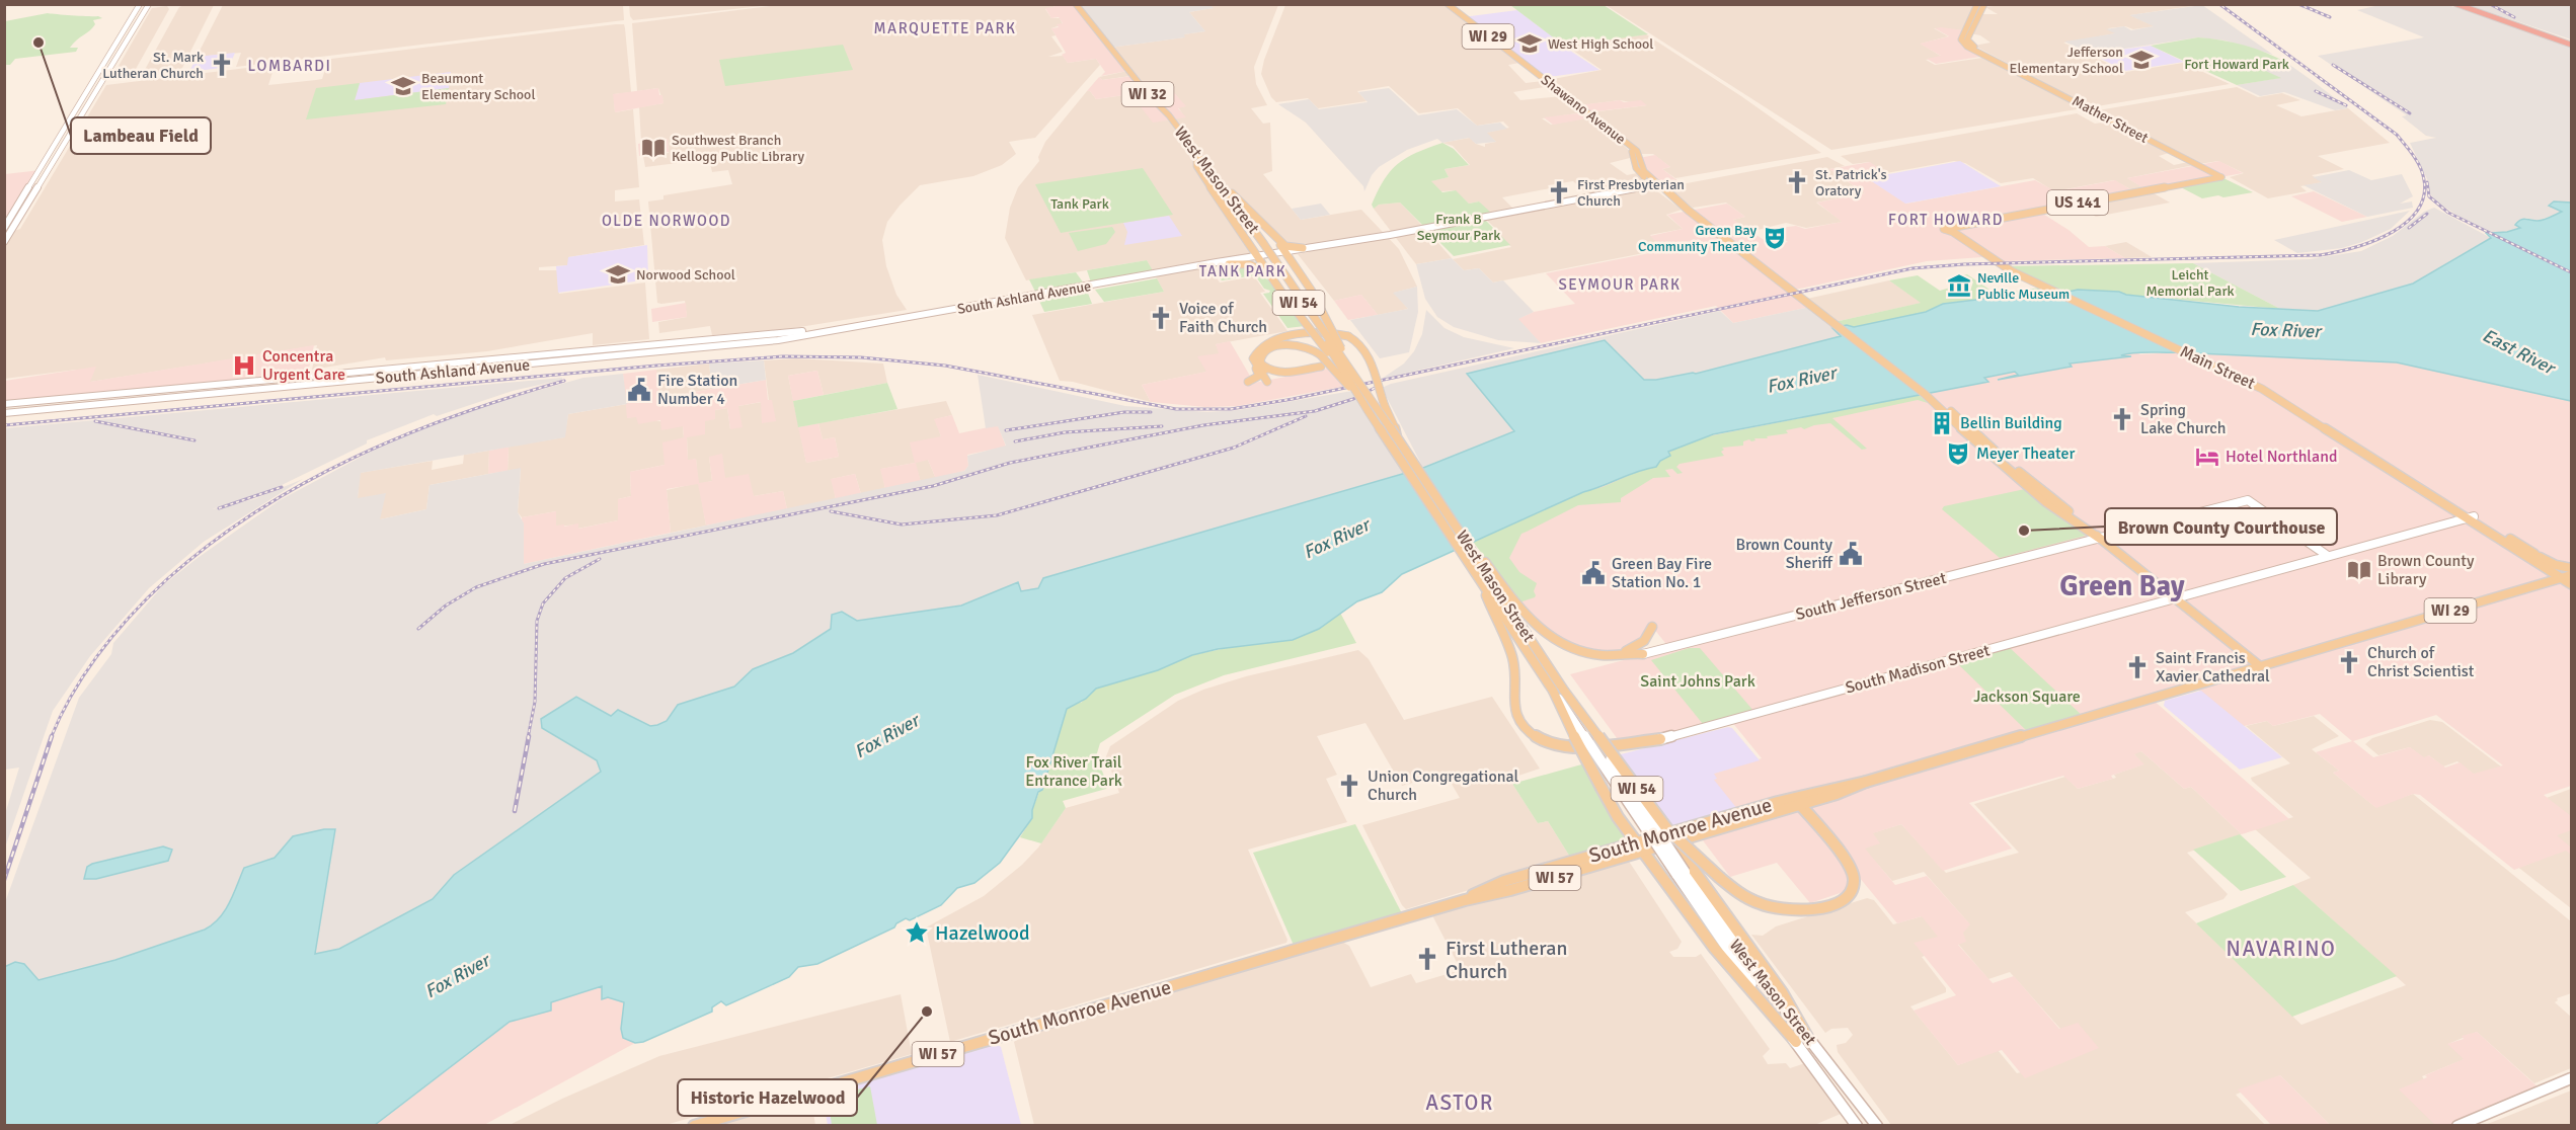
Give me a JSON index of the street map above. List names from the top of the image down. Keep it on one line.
{"streets":{"main road":["WI 29","WI 32","Shawano Avenue","Mather Street","West Mason Street","US 141","South Ashland Avenue","WI 54","Main Street","South Jefferson Street","South Madison Street","South Monroe Avenue","WI 57"]},"crossings":[["WI 29","Shawano Avenue"],["WI 29","South Ashland Avenue"],["WI 29","Main Street"],["WI 29","South Jefferson Street"],["WI 29","South Madison Street"],["WI 29","South Monroe Avenue"],["WI 32","West Mason Street"],["WI 32","South Ashland Avenue"],["Shawano Avenue","South Ashland Avenue"],["Mather Street","US 141"],["West Mason Street","WI 54"],["US 141","Main Street"],["WI 54","South Monroe Avenue"],["Main Street","South Madison Street"],["South Jefferson Street","South Madison Street"]],"districts":["MARQUETTE PARK","LOMBARDI","FORT HOWARD","OLDE NORWOOD","TANK PARK","SEYMOUR PARK","Green Bay","NAVARINO","ASTOR"],"water":["Fox River","East River"],"parks":["Fort Howard Park","Tank Park","Frank B Seymour Park","Leicht Memorial Park","Saint Johns Park","Jackson Square","Fox River Trail Entrance Park"],"places":{"other":["Lambeau Field","Brown County Courthouse","Historic Hazelwood"],"school or university":["West High School","Jefferson Elementary School","Beaumont Elementary School","Norwood School"],"church":["St. Mark Lutheran Church","St. Patrick's Oratory","First Presbyterian Church","Voice of Faith Church","Spring Lake Church","Church of Christ Scientist","Saint Francis Xavier Cathedral","Union Congregational Church","First Lutheran Church"],"library":["Southwest Branch Kellogg Public Library","Brown County Library"],"theatre":["Green Bay Community Theater","Meyer Theater"],"museum":["Neville Public Museum"],"hospital":["Concentra Urgent Care"],"public building":["Fire Station Number 4","Brown County Sheriff","Green Bay Fire Station No. 1"],"building":["Bellin Building"],"hotel":["Hotel Northland"],"place":["Hazelwood"]}}
